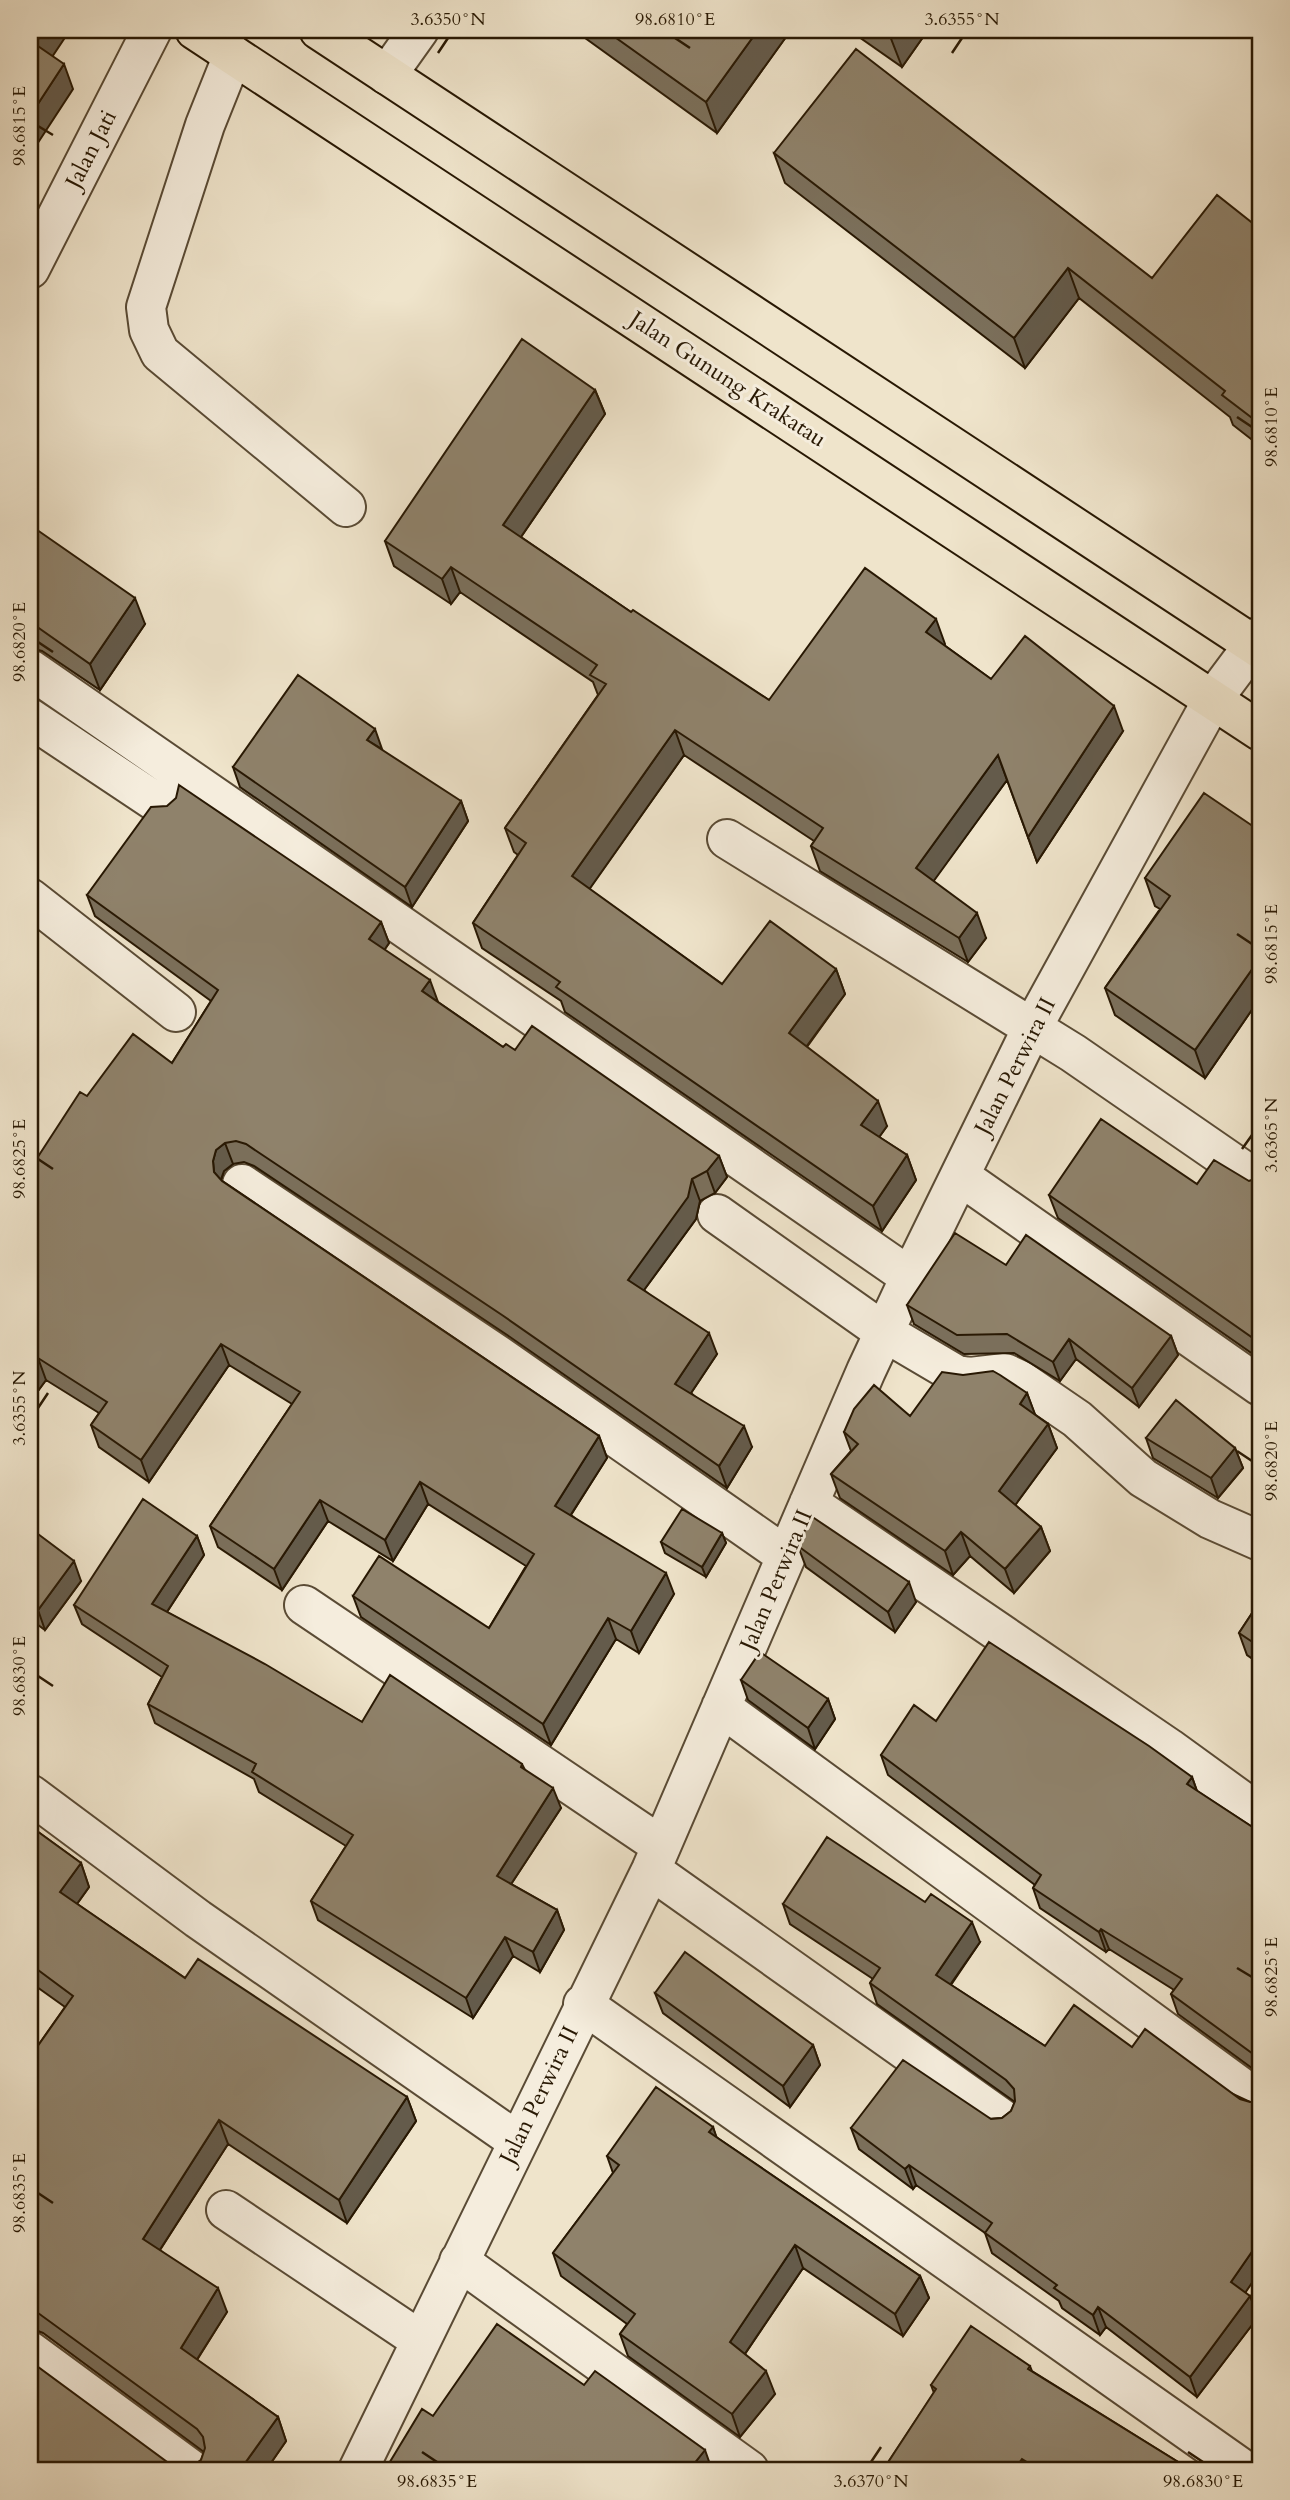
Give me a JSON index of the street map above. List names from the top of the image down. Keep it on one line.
{"streets":{"highway":["Jalan Gunung Krakatau"],"street":["Jalan Jati","Jalan Perwira II"]},"crossings":[["Jalan Gunung Krakatau","Jalan Perwira II"]],"coordinates":["3.6350°N","98.6810°E","3.6355°N","98.6815°E","98.6820°E","3.6365°N","98.6825°E","98.6830°E","98.6835°E","3.6370°N"]}
